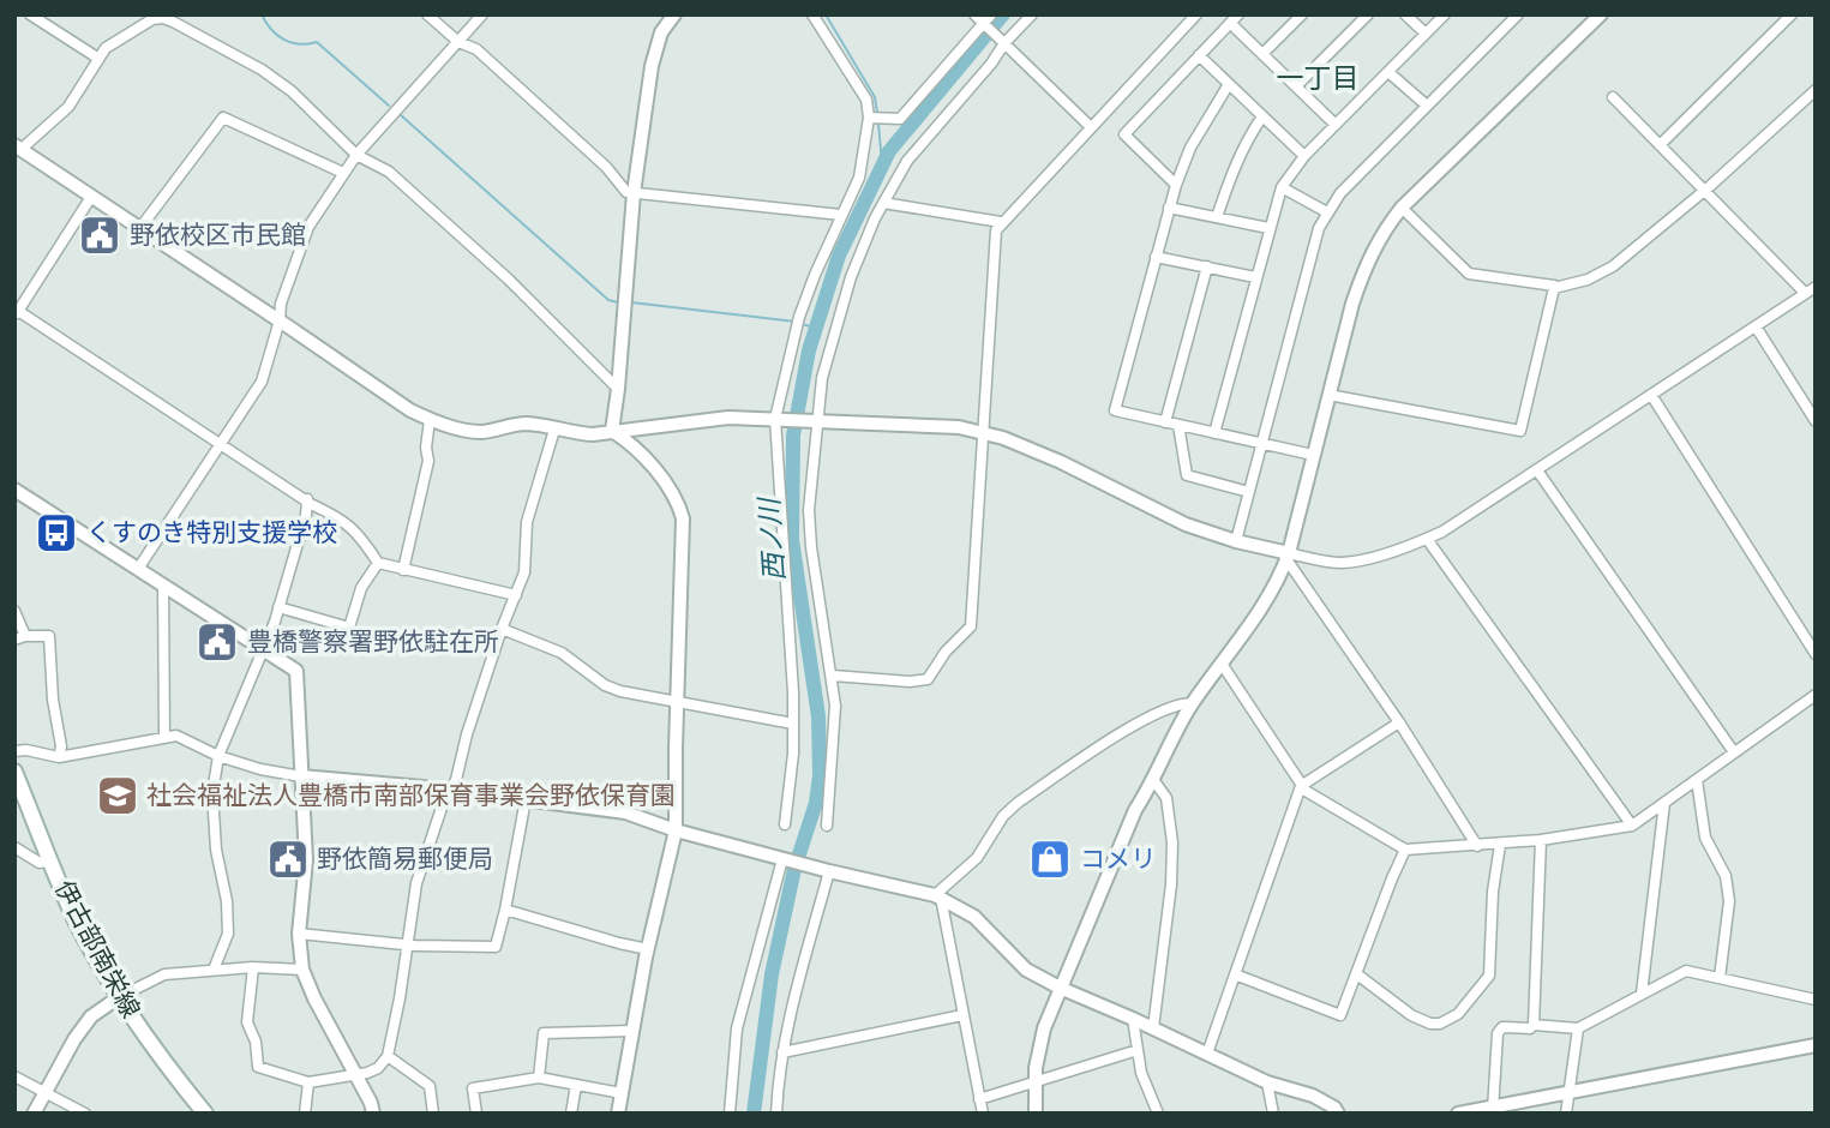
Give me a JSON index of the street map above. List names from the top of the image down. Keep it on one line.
{"streets":{"main road":["伊古部南栄線"]},"districts":["一丁目"],"water":["西ノ川"],"places":{"public building":["野依校区市民館","豊橋警察署野依駐在所","野依簡易郵便局"],"bus stop":["くすのき特別支援学校"],"school or university":["社会福祉法人豊橋市南部保育事業会野依保育園"],"shop":["コメリ"]}}
